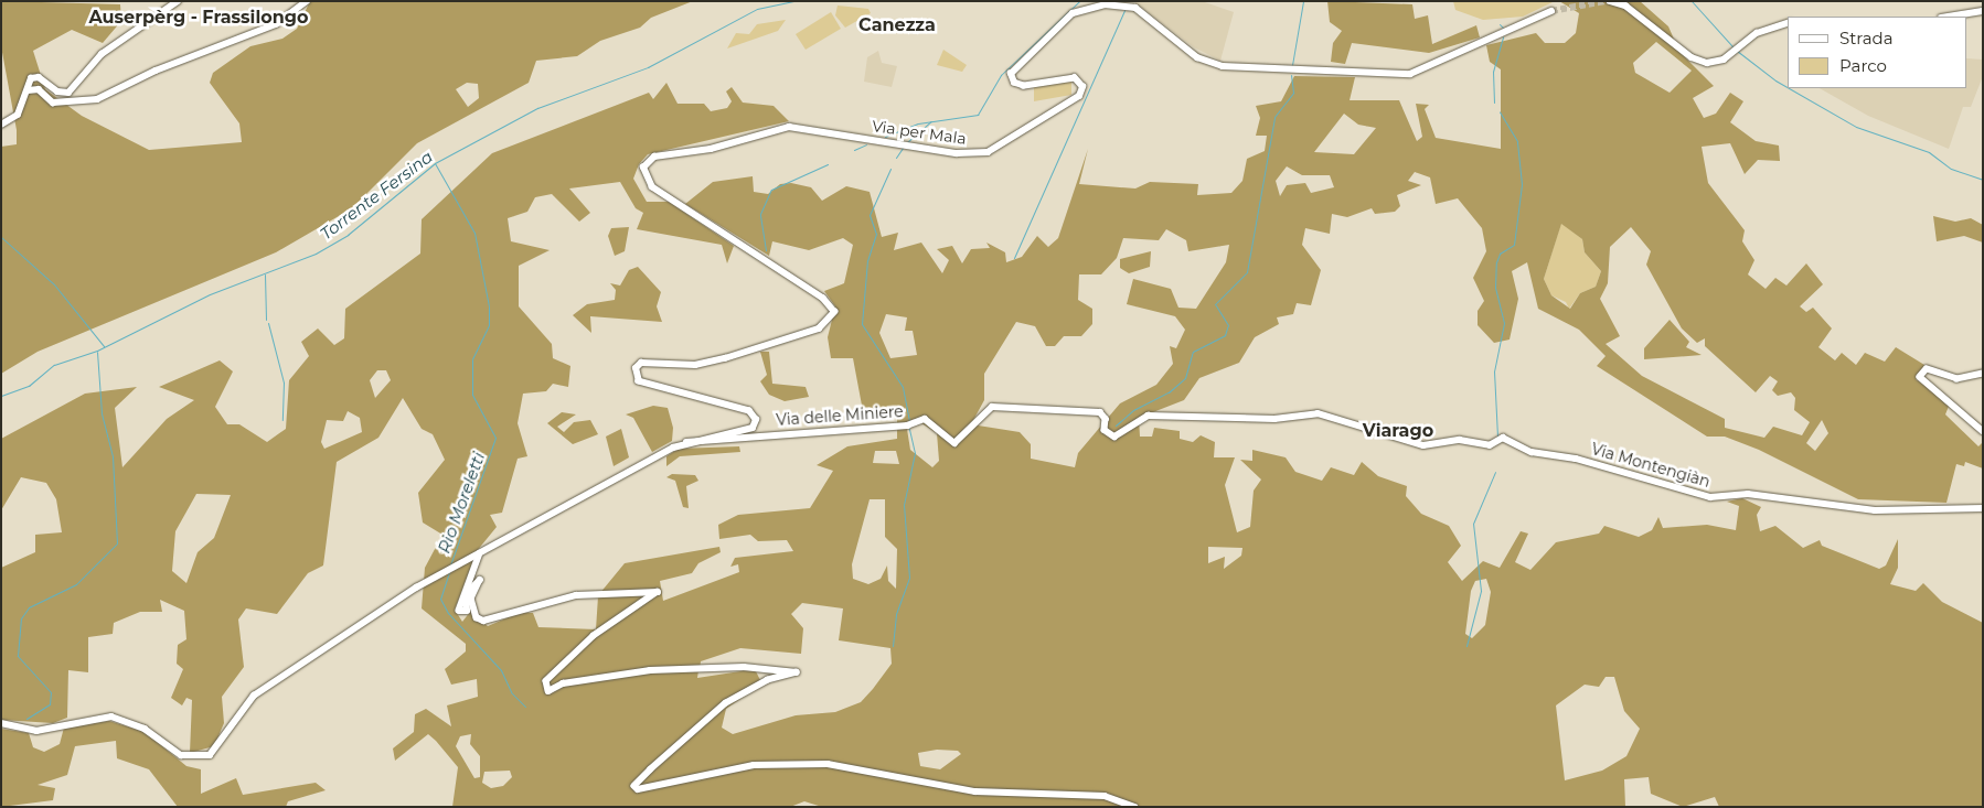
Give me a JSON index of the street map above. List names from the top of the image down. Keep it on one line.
{"streets":{"main road":["Via per Mala","Via delle Miniere","Via Montengiàn"]},"crossings":[["Via per Mala","Via delle Miniere"],["Via delle Miniere","Via Montengiàn"]],"districts":["Auserpèrg - Frassilongo","Canezza","Viarago"],"water":["Torrente Fersina","Rio Moreletti"],"legend":["Strada","Parco"]}
